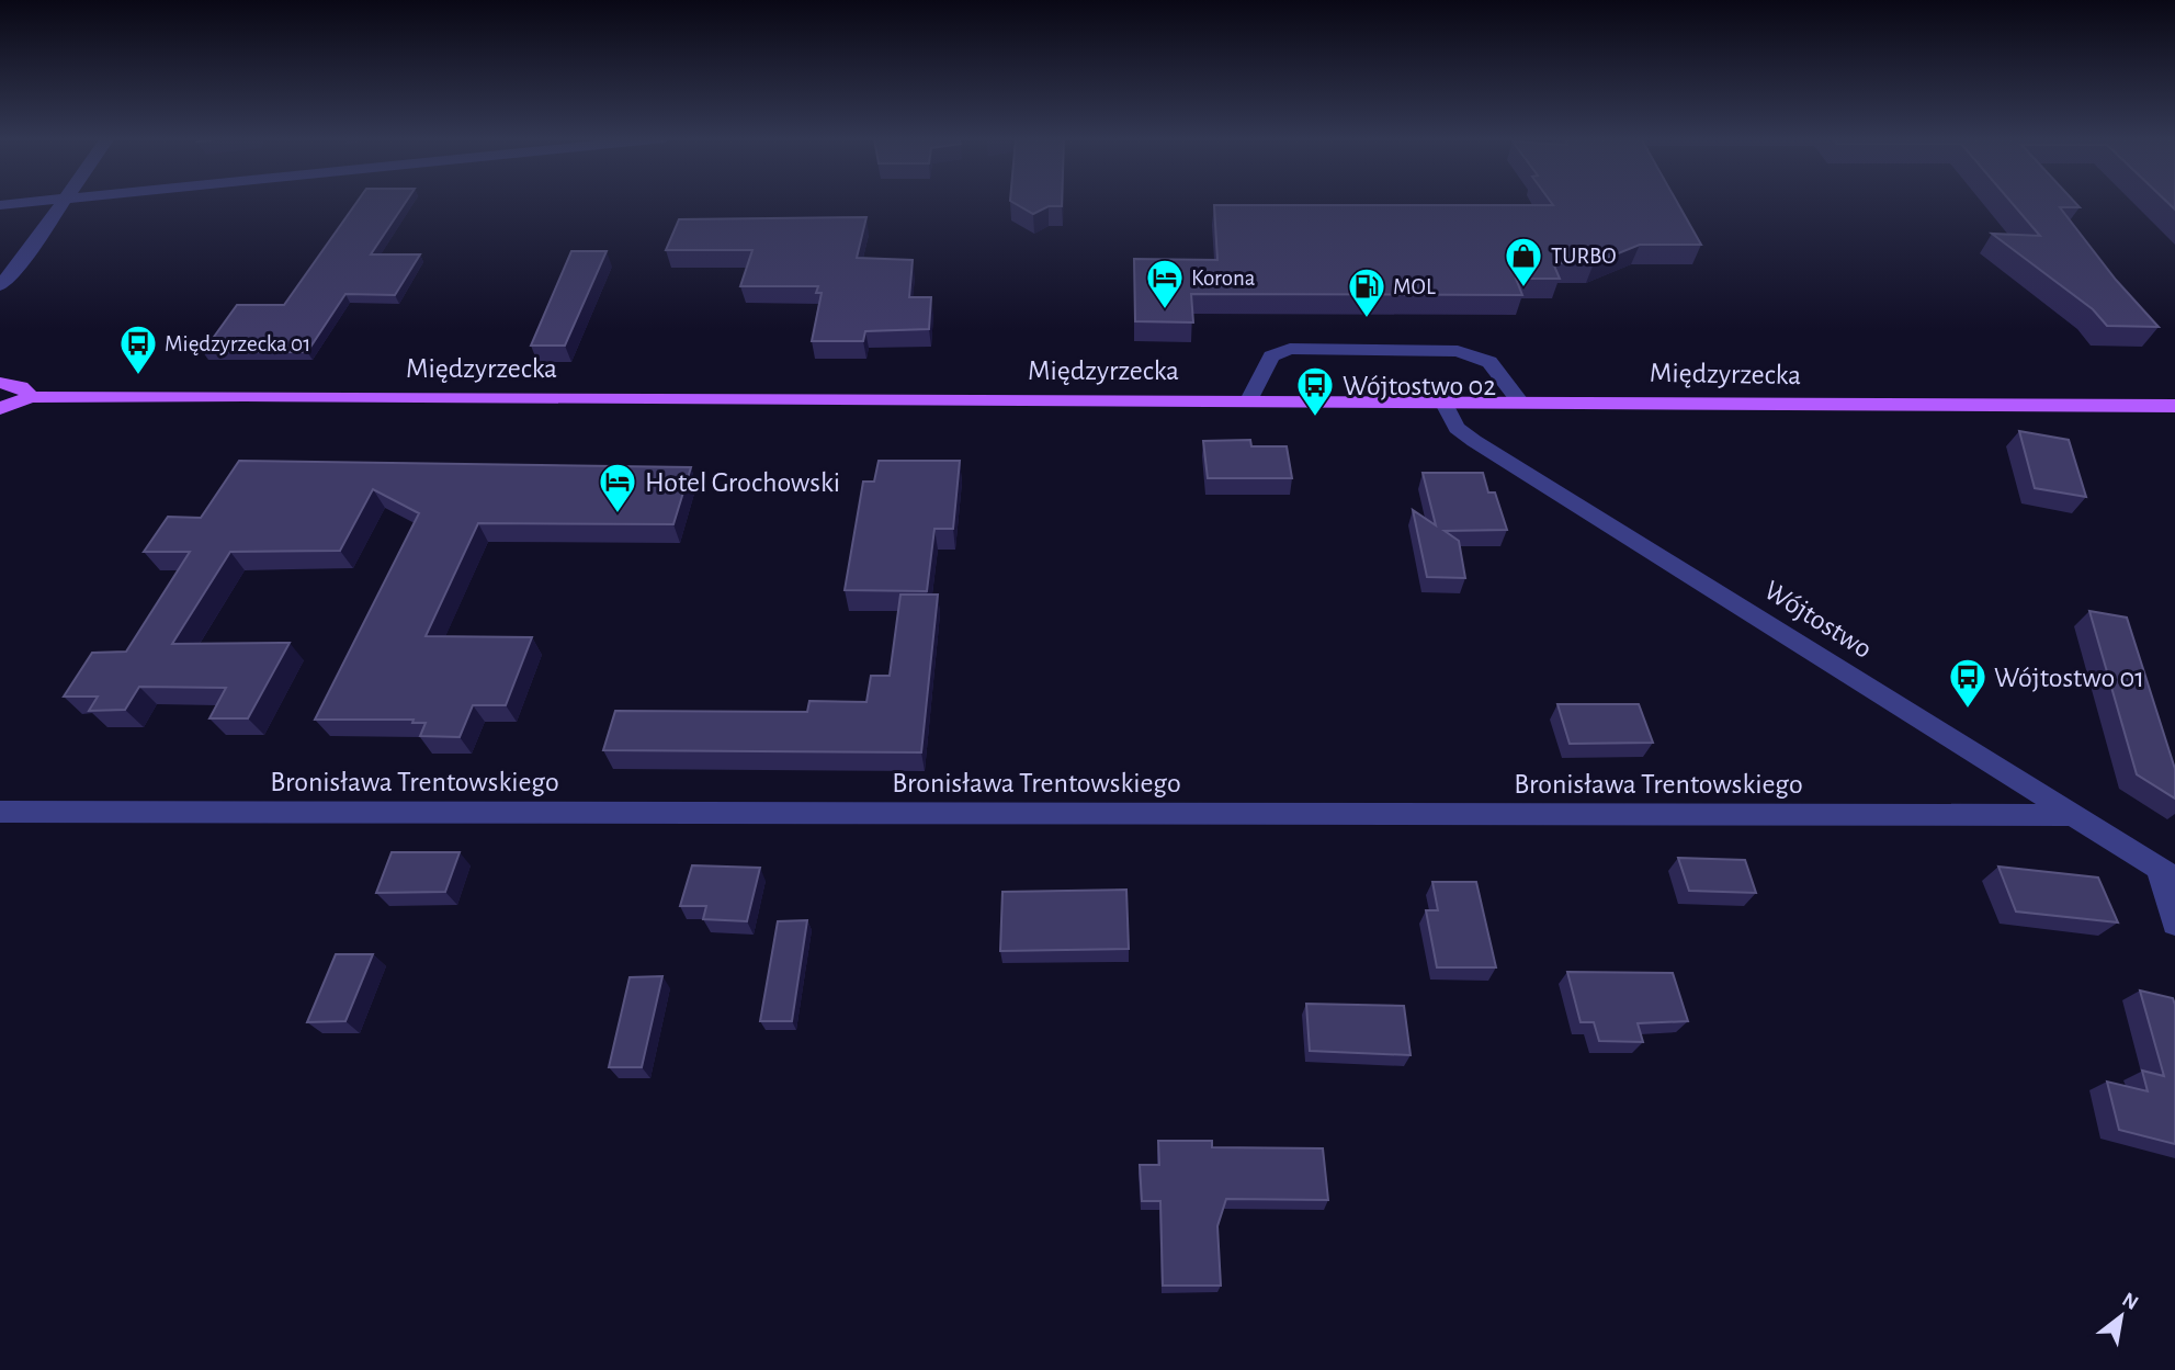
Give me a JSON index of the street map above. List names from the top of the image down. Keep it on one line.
{"streets":{"main road":["Międzyrzecka"],"street":["Wójtostwo","Bronisława Trentowskiego"]},"crossings":[["Międzyrzecka","Wójtostwo"],["Wójtostwo","Bronisława Trentowskiego"]],"places":{"shop":["TURBO"],"hotel":["Korona","Hotel Grochowski"],"fuel station":["MOL"],"bus stop":["Międzyrzecka 01","Wójtostwo 02","Wójtostwo 01"]},"north":"top right"}
